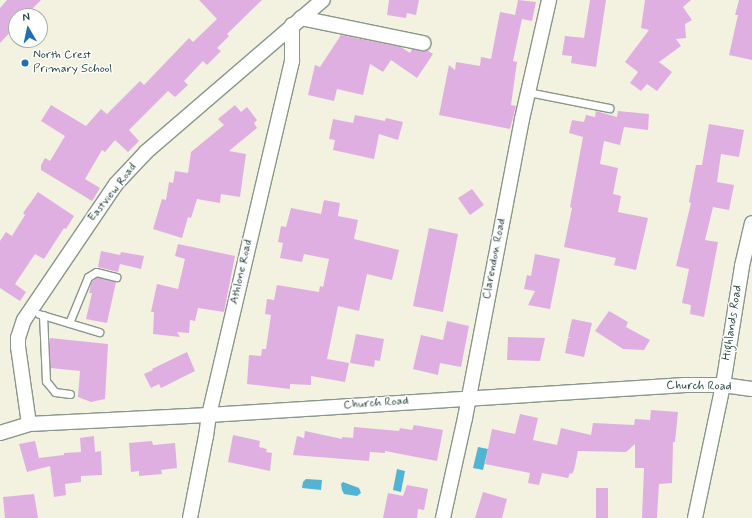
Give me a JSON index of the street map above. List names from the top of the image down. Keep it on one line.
{"streets":{"street":["Eastview Road","Clarendon Road","Athlone Road","Highlands Road","Church Road"]},"crossings":[["Eastview Road","Athlone Road"],["Eastview Road","Church Road"],["Clarendon Road","Church Road"],["Athlone Road","Church Road"],["Highlands Road","Church Road"]],"places":["North Crest Primary School"],"north":"top"}
